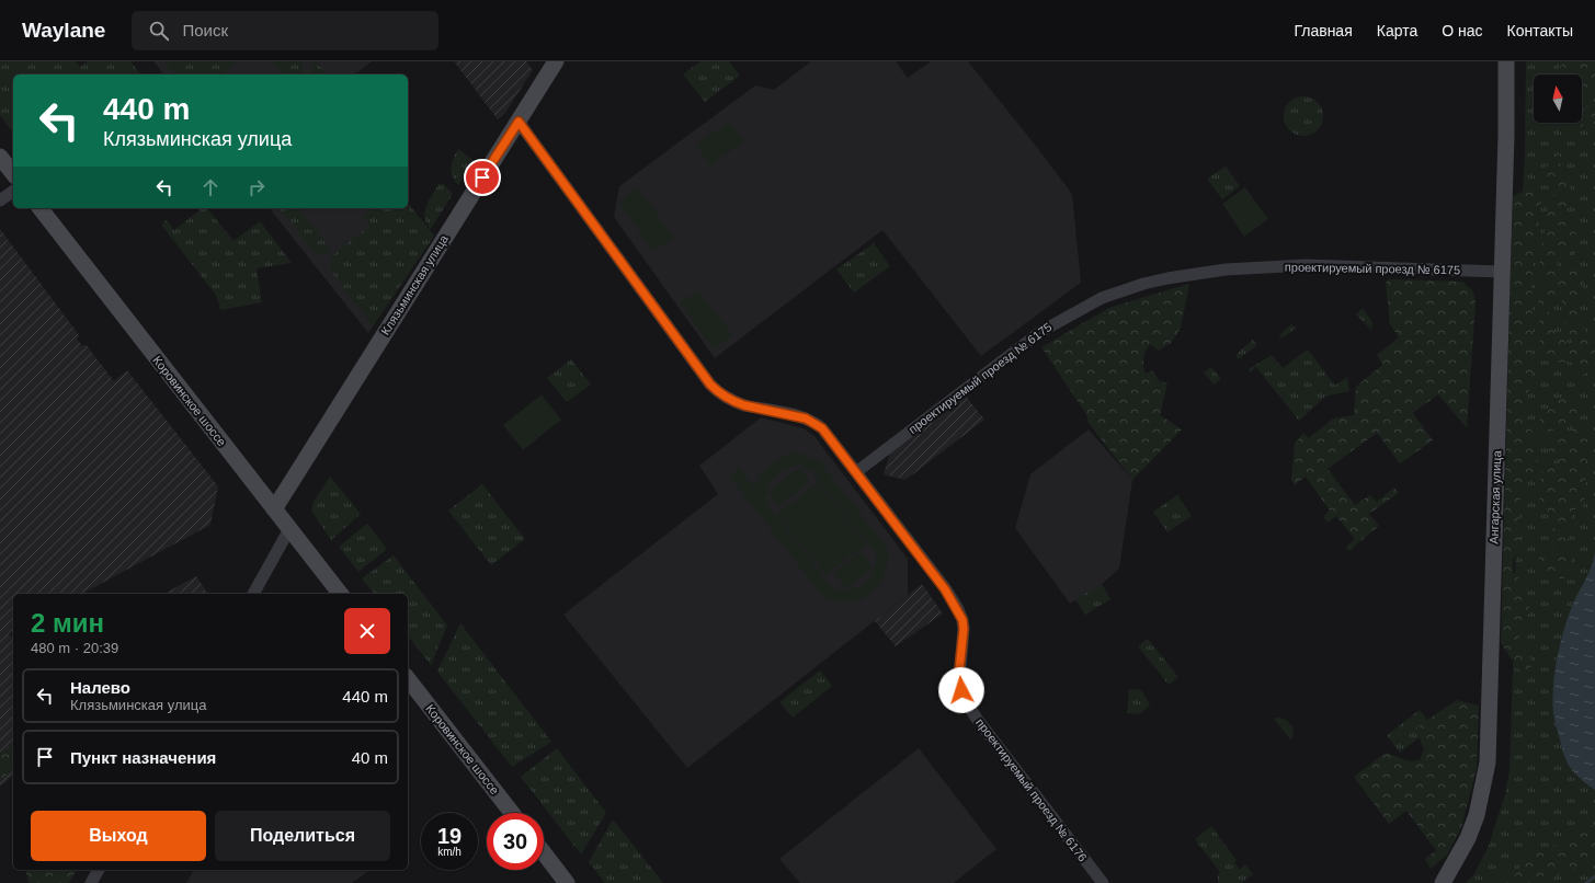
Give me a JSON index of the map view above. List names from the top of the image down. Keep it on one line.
{"streets":{"street":["проектируемый проезд № 6175","Клязьминская улица","Коровинское шоссе","Ангарская улица","проектируемый проезд № 6176"]},"crossings":[["проектируемый проезд № 6175","Ангарская улица"],["проектируемый проезд № 6175","проектируемый проезд № 6176"],["Клязьминская улица","Коровинское шоссе"],["Клязьминская улица","проектируемый проезд № 6176"]],"north":"top","page":{"header":"Waylane","search":"Поиск","nav":["Главная","Карта","О нас","Контакты"],"turn":["440 m","Клязьминская улица"],"heading":["2 мин","480 m · 20:39"],"list":[{"name":"Налево","note":"Клязьминская улица","value":"440 m"},{"name":"Пункт назначения","value":"40 m"}],"buttons":["Выход","Поделиться"],"speed":"19 km/h","limit":"30"}}
